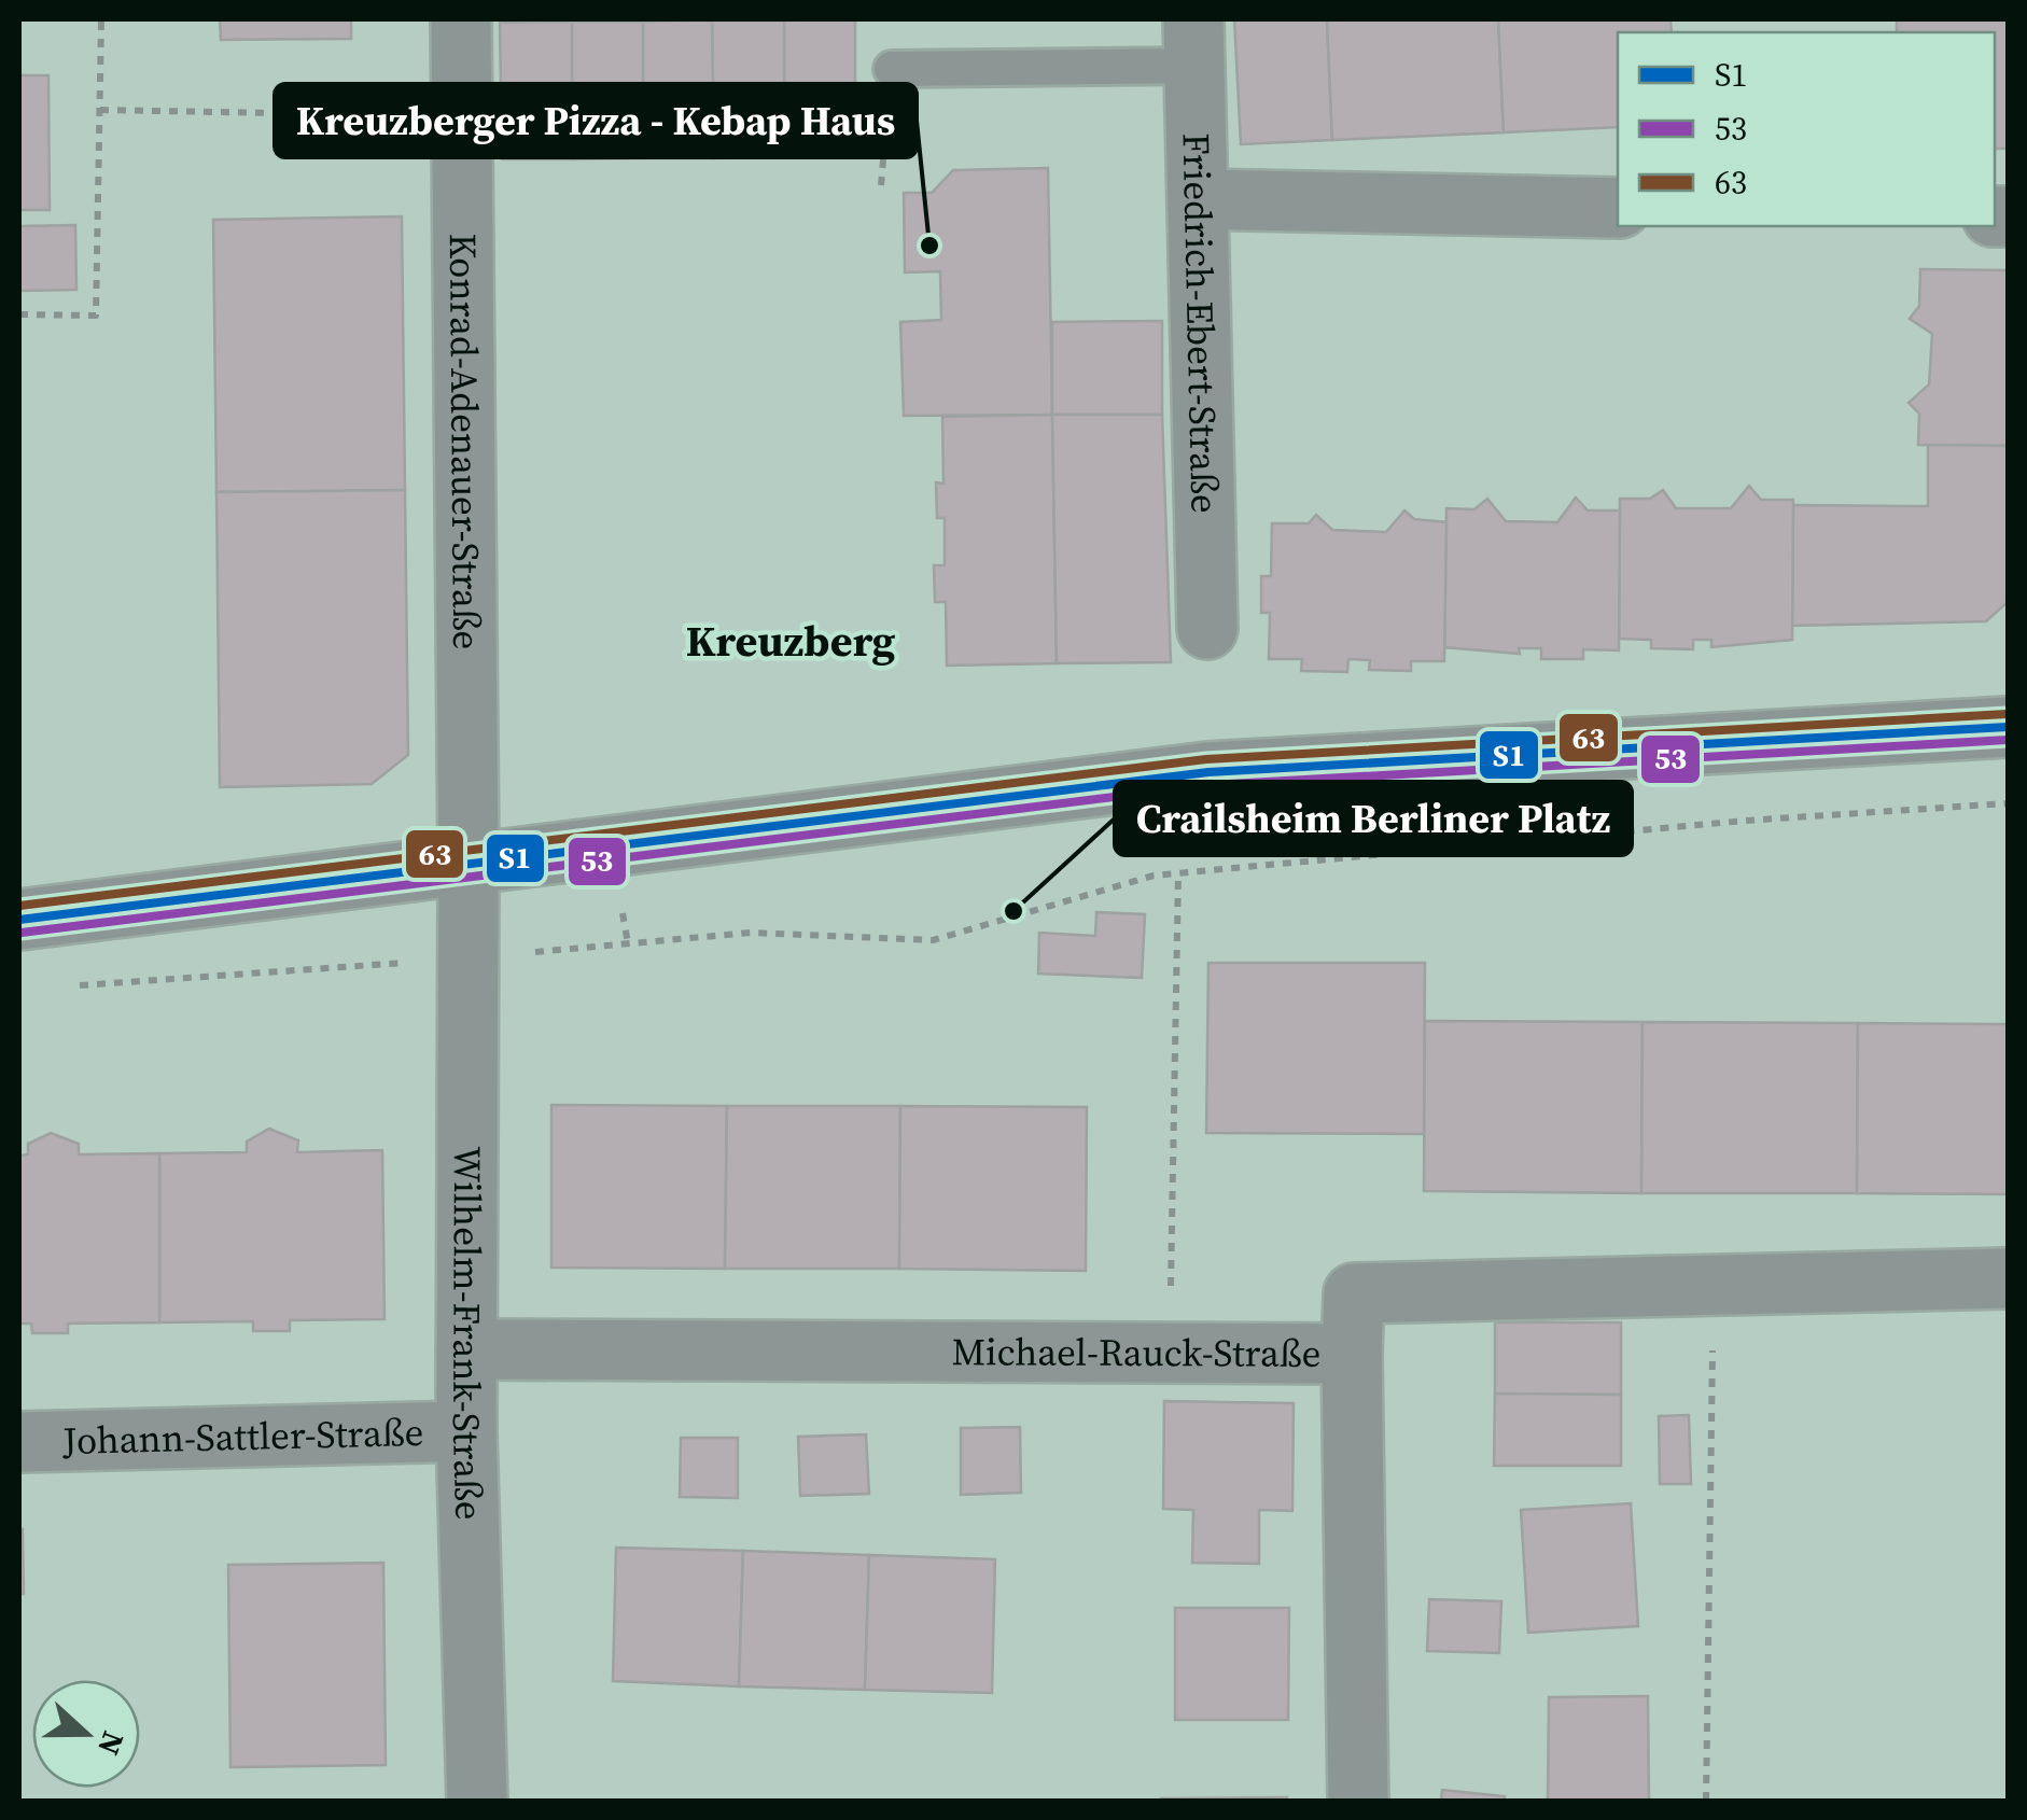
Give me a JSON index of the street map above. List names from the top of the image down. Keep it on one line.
{"streets":{"street":["Friedrich-Ebert-Straße","Konrad-Adenauer-Straße","Wilhelm-Frank-Straße","Michael-Rauck-Straße","Johann-Sattler-Straße"]},"crossings":[["Konrad-Adenauer-Straße","Wilhelm-Frank-Straße"],["Wilhelm-Frank-Straße","Michael-Rauck-Straße"],["Wilhelm-Frank-Straße","Johann-Sattler-Straße"]],"districts":["Kreuzberg"],"places":["Kreuzberger Pizza - Kebap Haus","Crailsheim Berliner Platz"],"lines":["transit line 63","transit line S1","transit line 53"],"legend":["S1","53","63"],"north":"right"}
